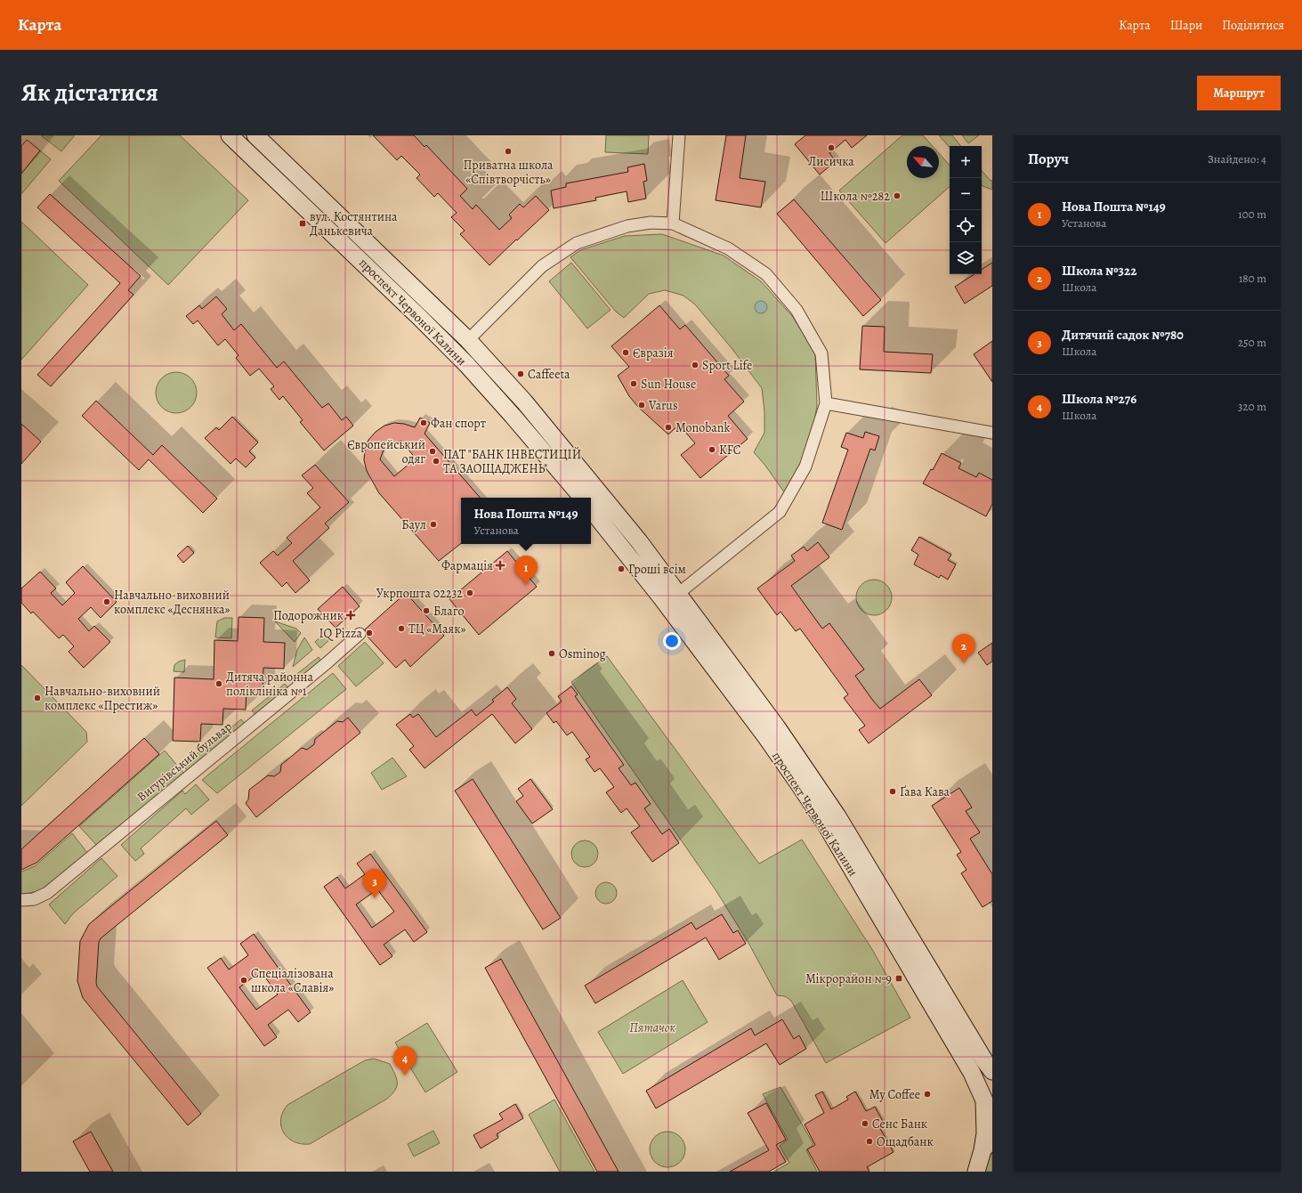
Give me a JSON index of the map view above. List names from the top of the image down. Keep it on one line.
{"streets":{"main road":["проспект Червоної Калини"],"street":["Вигурівський бульвар"]},"parks":["Пятачок"],"places":{"other":["Лисичка","Приватна школа «Співтворчість»","Школа №282","Євразія","Sport Life","Caffeeta","Sun House","Varus","Фан спорт","Monobank","KFC","Європейський одяг","ПАТ \"БАНК ІНВЕСТИЦІЙ ТА ЗАОЩАДЖЕНЬ\"","Баул","Гроші всім","Укрпошта 02232","Навчально-виховний комплекс «Деснянка»","Благо","ТЦ «Маяк»","IQ Pizza","Osminog","Дитяча районна поліклініка №1","Навчально-виховний комплекс «Престиж»","Ґава Кава","Спеціалізована школа «Славія»","My Coffee","Сенс Банк","Ощадбанк"],"transit":["вул. Костянтина Данькевича","Мікрорайон №9"],"health":["Фармація","Подорожник"]},"north":"top left","page":{"header":"Карта","nav":["Карта","Шари","Поділитися"],"title":"Як дістатися","buttons":"Маршрут","heading":["Поруч","Знайдено: 4"],"map_buttons":["+","−"],"list":[{"mark":"1","name":"Нова Пошта №149","note":"Установа","value":"100 m"},{"mark":"2","name":"Школа №322","note":"Школа","value":"180 m"},{"mark":"3","name":"Дитячий садок №780","note":"Школа","value":"250 m"},{"mark":"4","name":"Школа №276","note":"Школа","value":"320 m"}],"popup":["Нова Пошта №149","Установа"],"pins":["1","2","3","4"]}}
